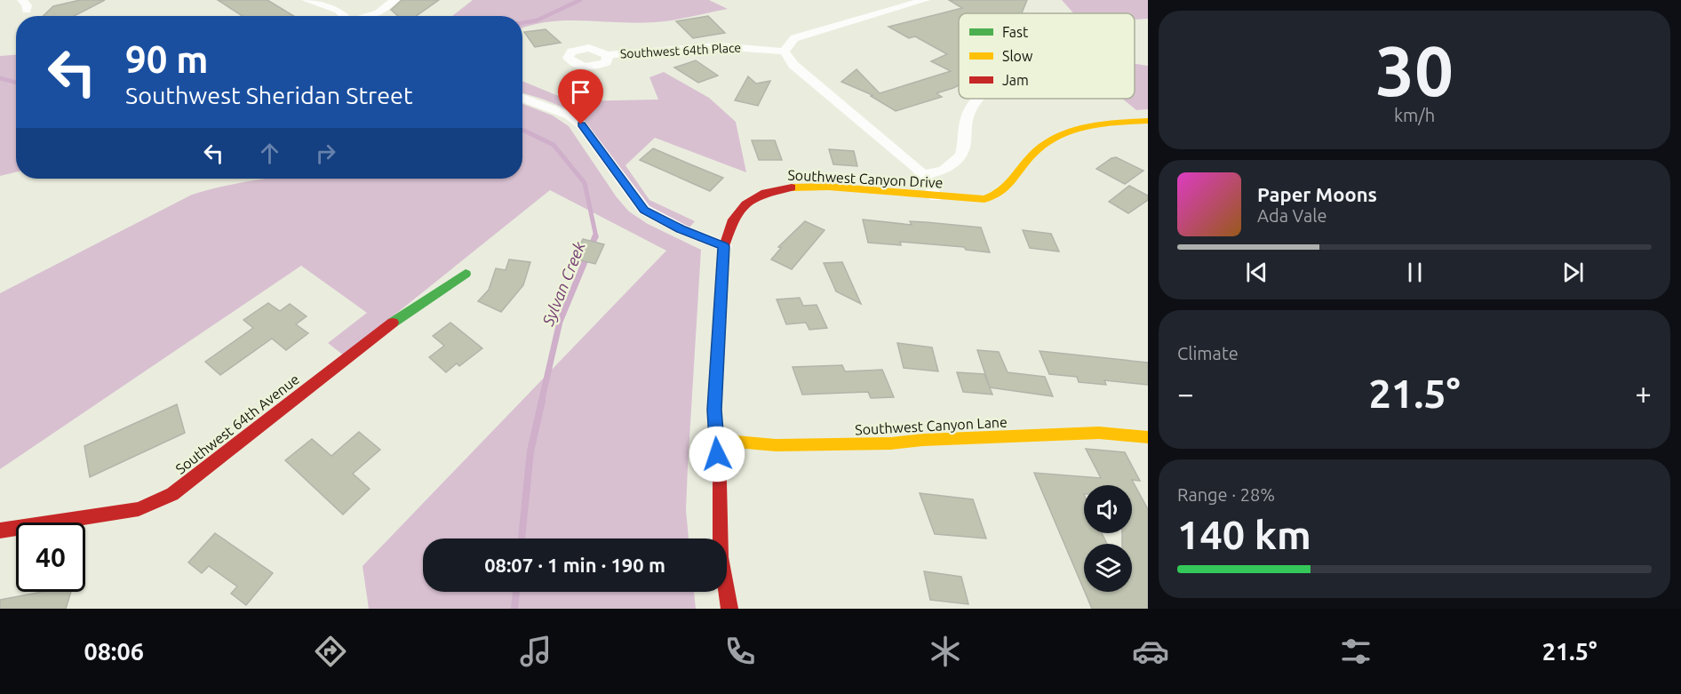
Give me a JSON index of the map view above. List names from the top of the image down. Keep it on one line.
{"streets":{"street":["Southwest 64th Place","Southwest Canyon Drive","Southwest 64th Avenue","Southwest Canyon Lane"]},"crossings":[["Southwest Canyon Drive","Southwest Canyon Lane"]],"water":["Sylvan Creek"],"legend":["Fast","Slow","Jam"],"page":{"tile":[["30","km/h"],"Climate",["Range · 28%","140 km"]],"turn":["90 m","Southwest Sheridan Street"],"song":["Paper Moons","Ada Vale"],"heat":["−","21.5°","+"],"limit":"40","trip":"08:07 · 1 min · 190 m","tabs":["08:06","21.5°"]}}
